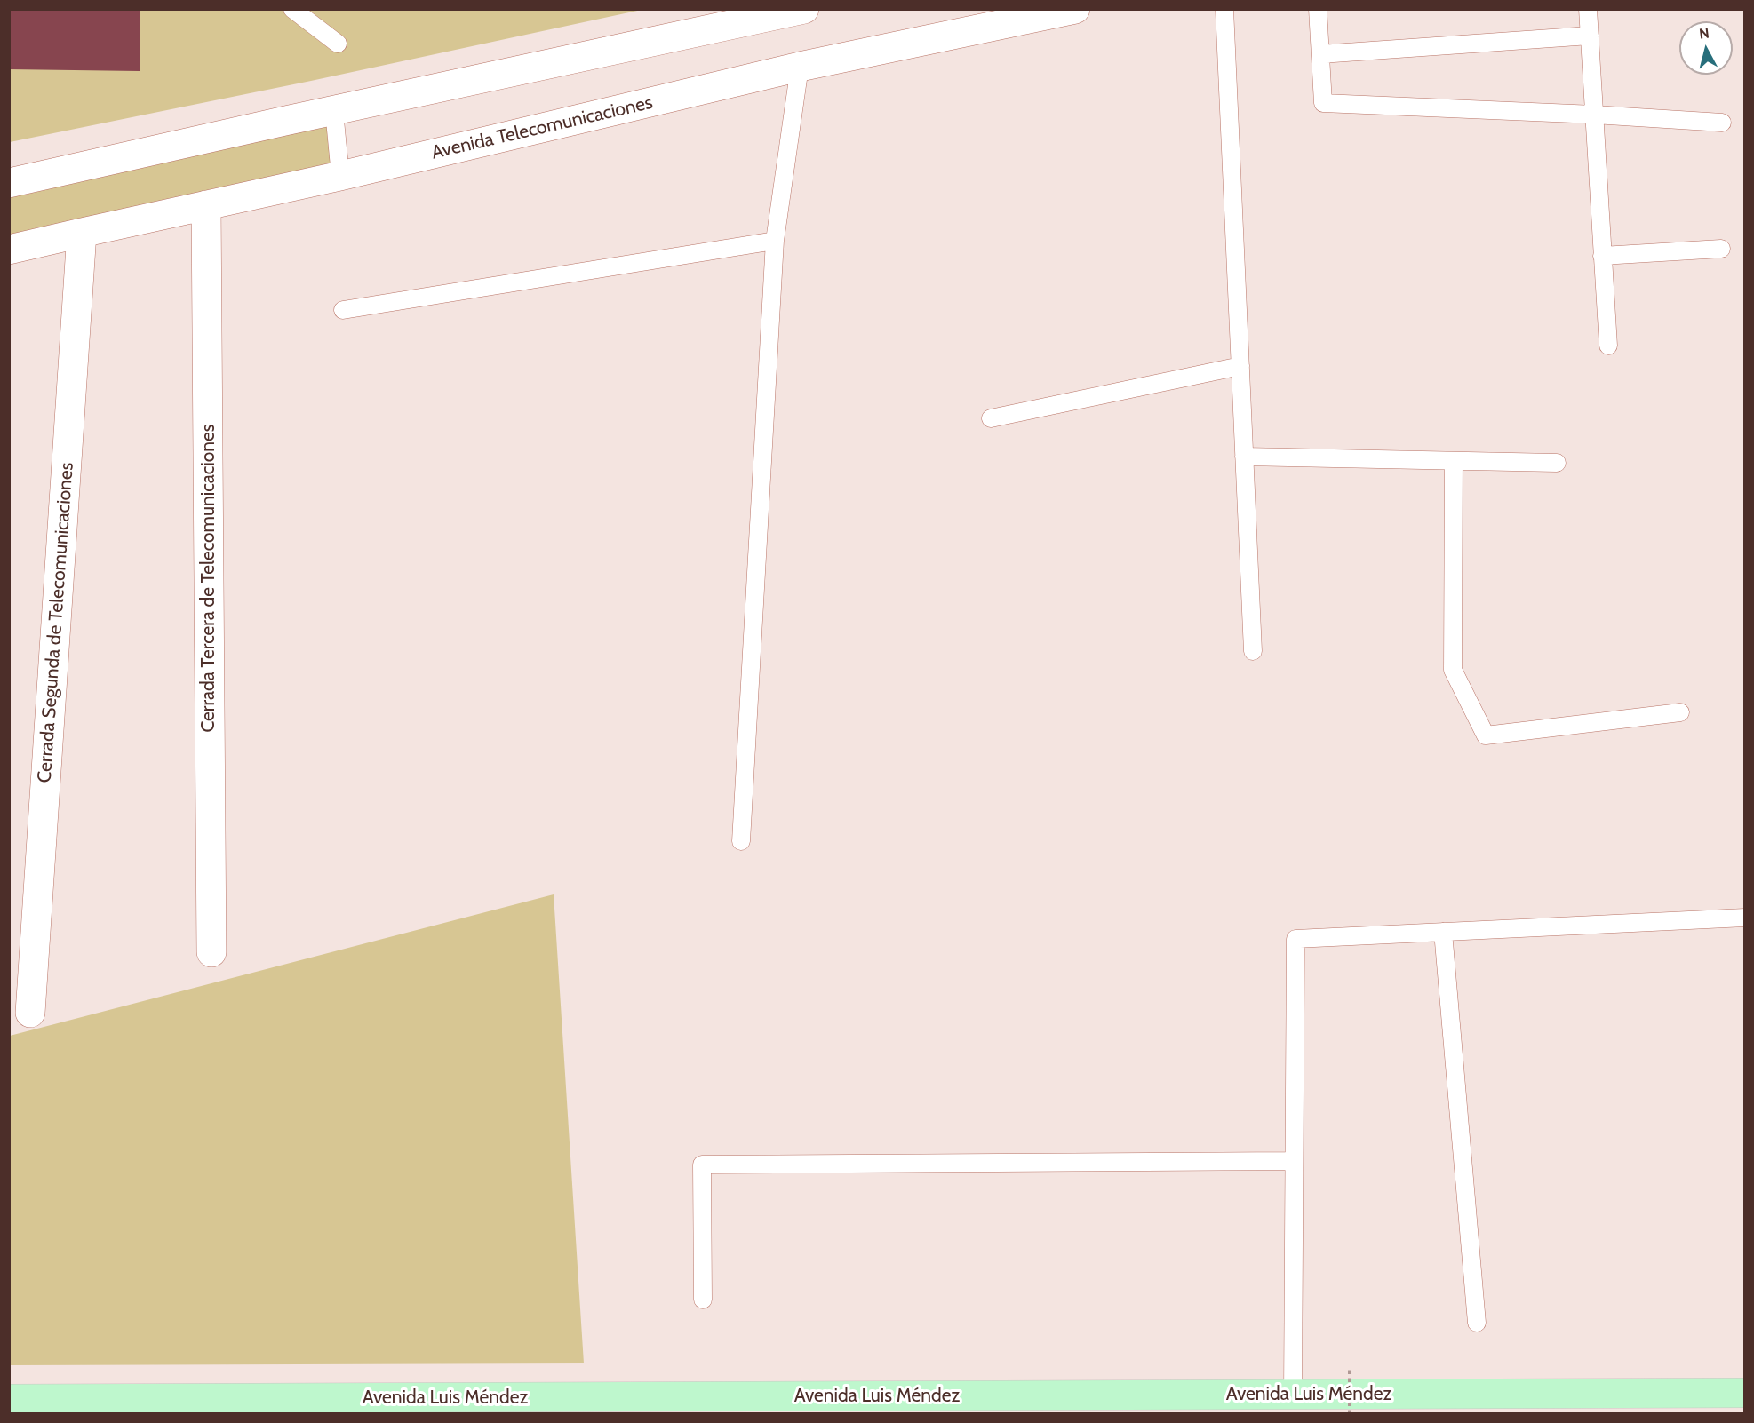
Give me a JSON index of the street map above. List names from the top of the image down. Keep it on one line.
{"streets":{"main road":["Avenida Luis Méndez"],"street":["Avenida Telecomunicaciones","Cerrada Tercera de Telecomunicaciones","Cerrada Segunda de Telecomunicaciones"]},"crossings":[["Avenida Telecomunicaciones","Cerrada Tercera de Telecomunicaciones"],["Avenida Telecomunicaciones","Cerrada Segunda de Telecomunicaciones"]],"north":"top"}
